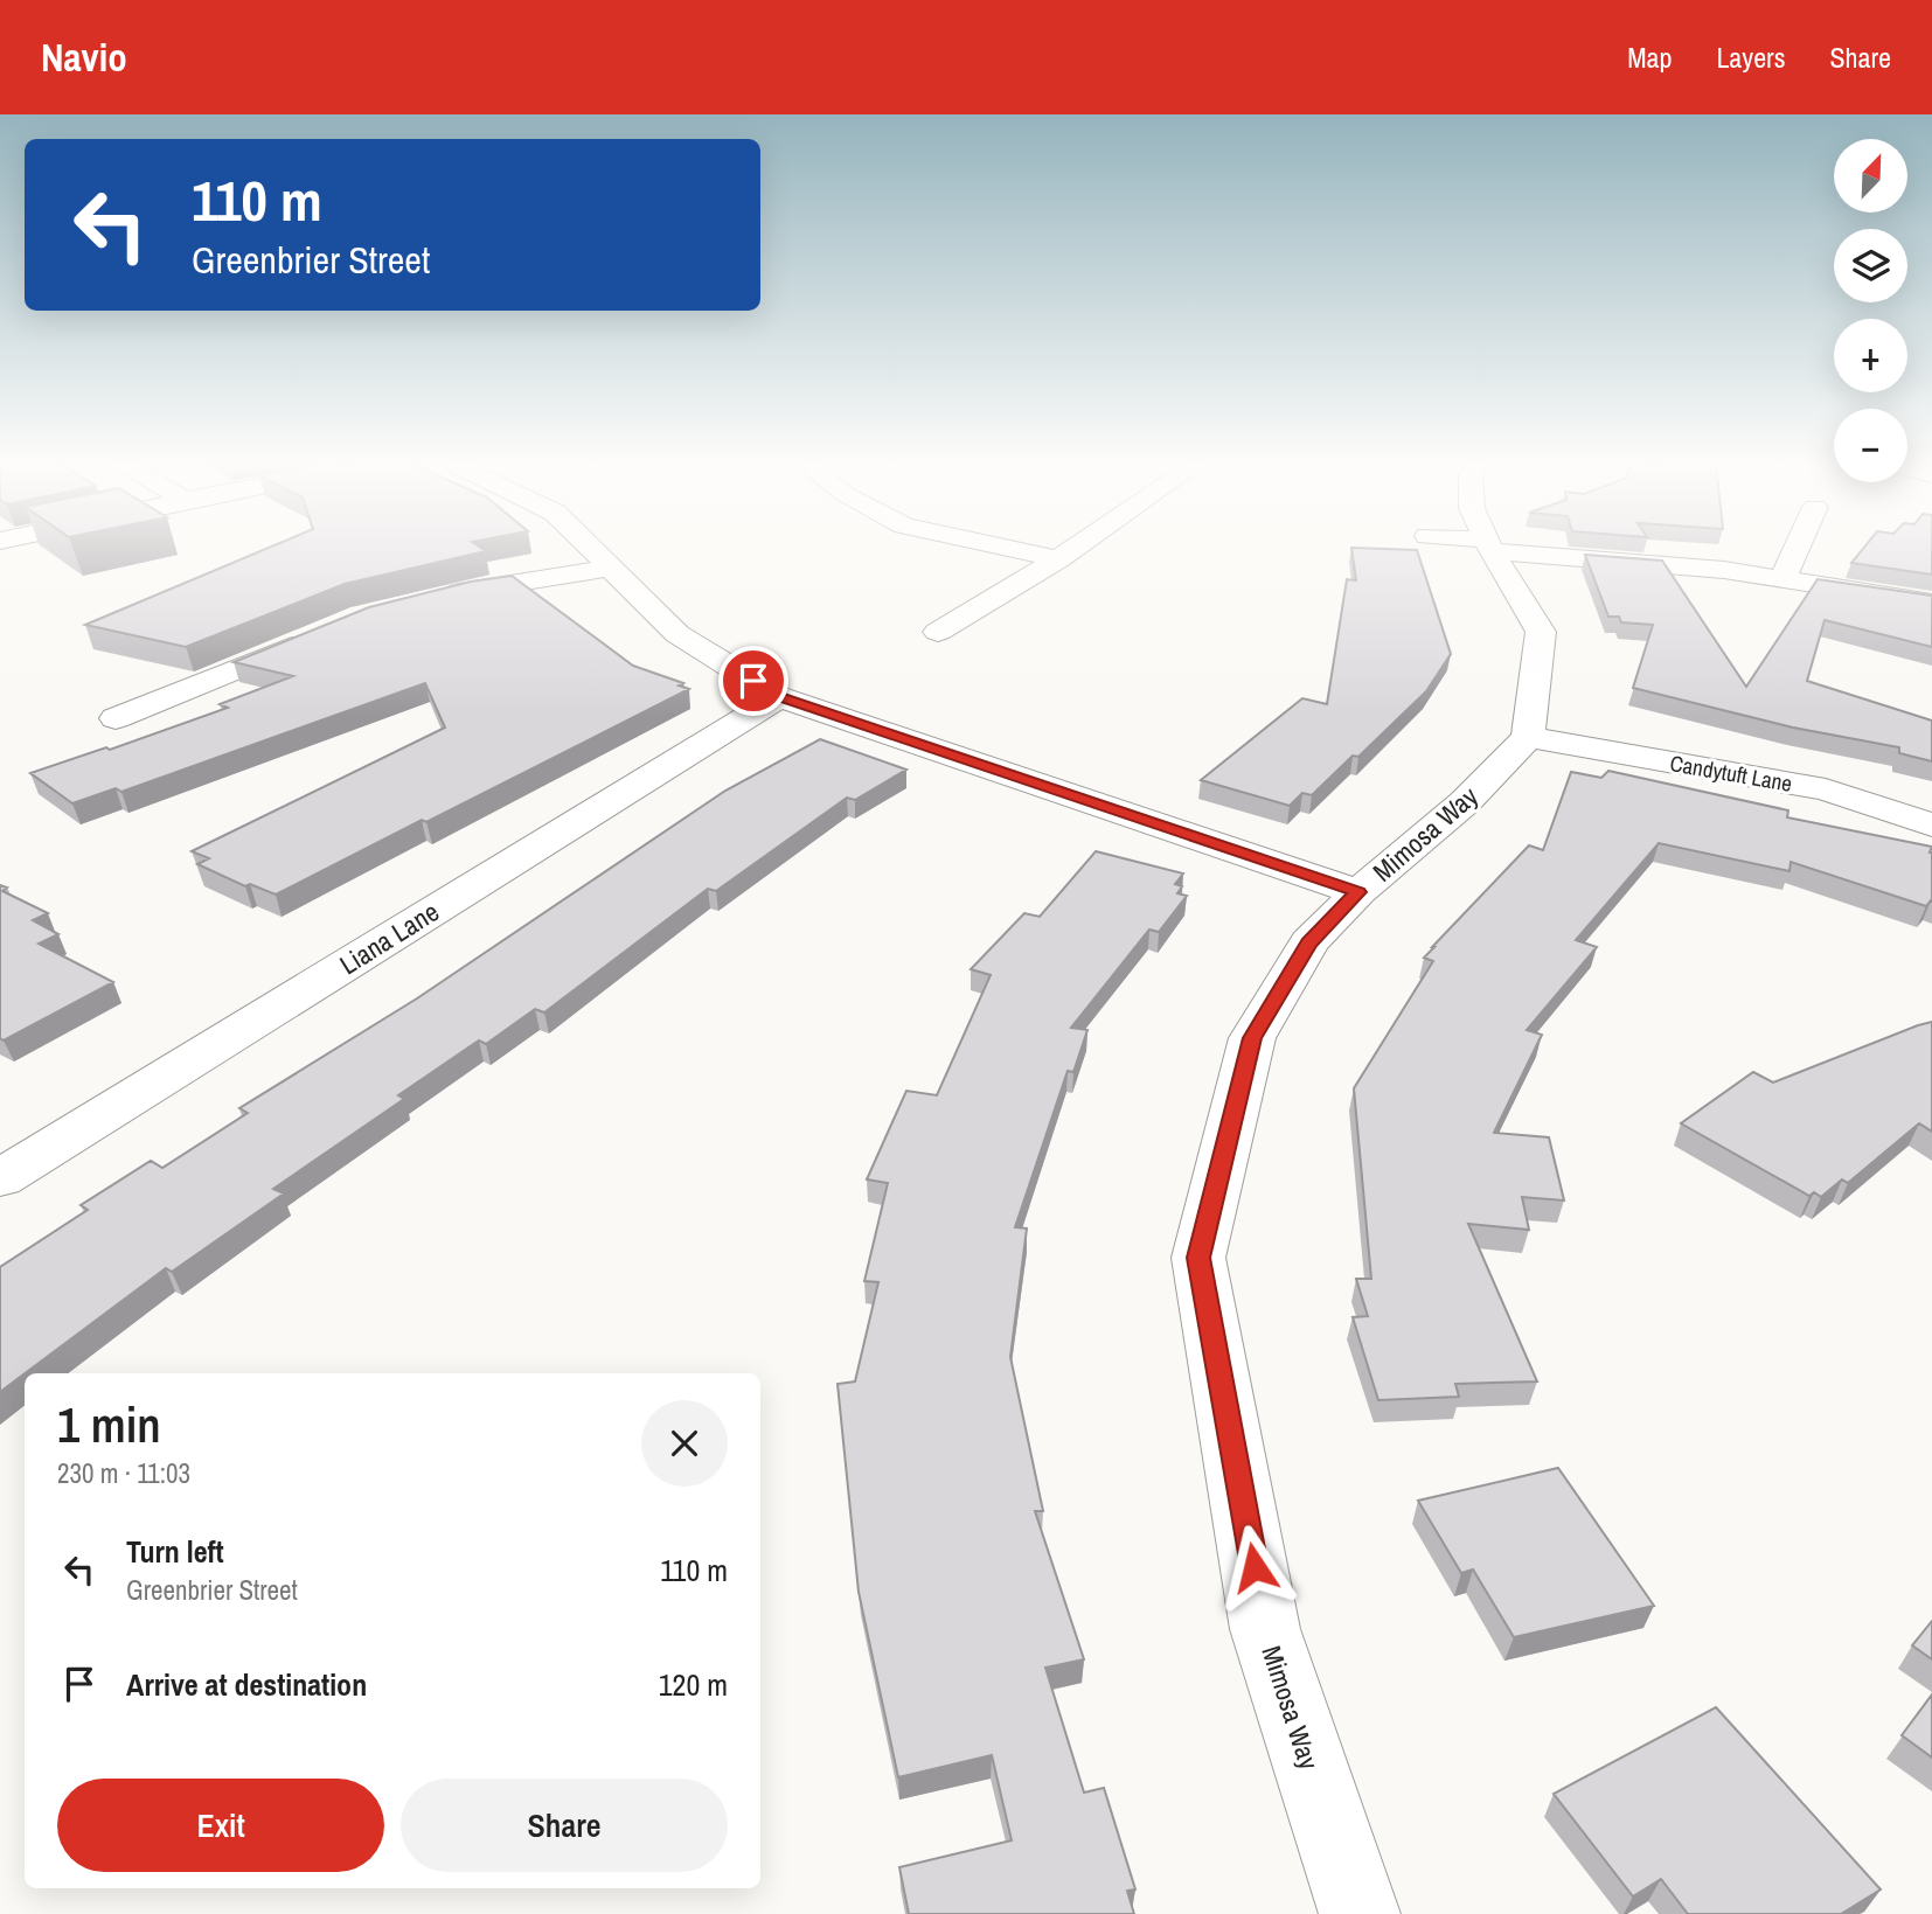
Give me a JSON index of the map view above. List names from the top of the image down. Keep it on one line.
{"streets":{"street":["Candytuft Lane","Mimosa Way","Liana Lane"]},"crossings":[["Candytuft Lane","Mimosa Way"]],"north":"top right","page":{"header":"Navio","nav":["Map","Layers","Share"],"map_buttons":["+","−"],"turn":["110 m","Greenbrier Street"],"heading":["1 min","230 m · 11:03"],"list":[{"name":"Turn left","note":"Greenbrier Street","value":"110 m"},{"name":"Arrive at destination","value":"120 m"}],"buttons":["Exit","Share"]}}
